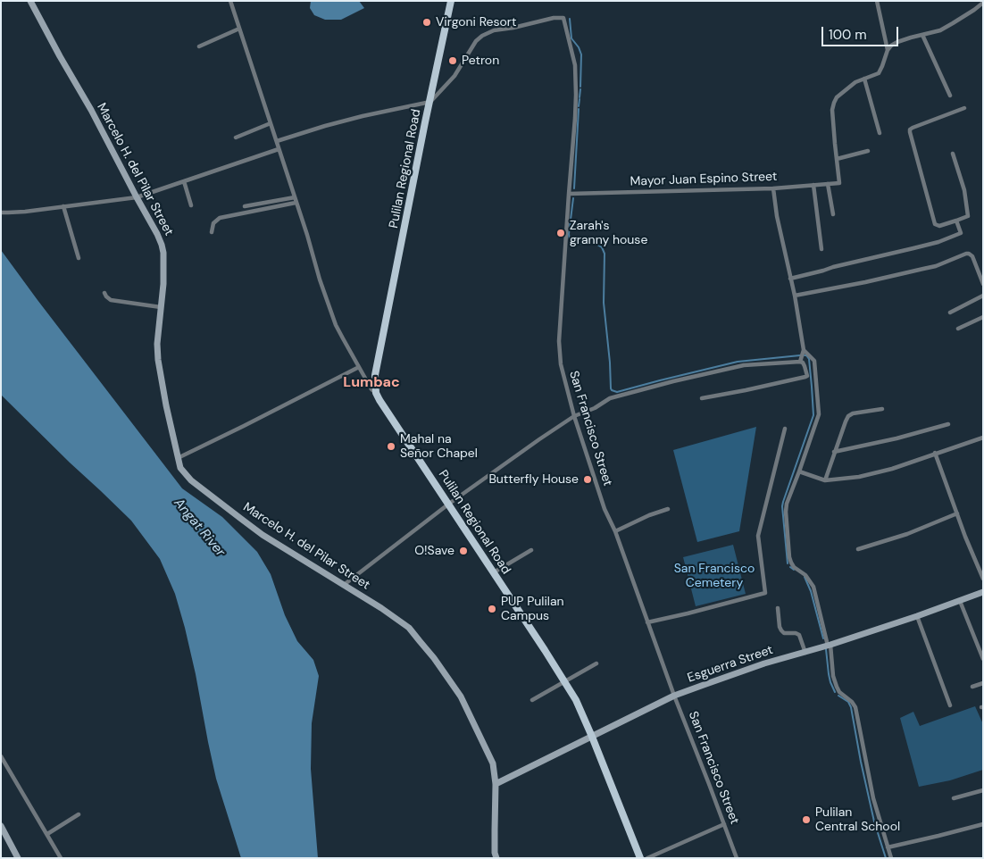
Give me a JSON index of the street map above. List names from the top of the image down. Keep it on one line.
{"streets":{"main road":["Pulilan Regional Road"],"street":["Marcelo H. del Pilar Street","Mayor Juan Espino Street","San Francisco Street","Esguerra Street"]},"crossings":[["Pulilan Regional Road","San Francisco Street"],["Pulilan Regional Road","Esguerra Street"],["Marcelo H. del Pilar Street","Esguerra Street"],["Mayor Juan Espino Street","San Francisco Street"],["San Francisco Street","Esguerra Street"]],"districts":["Lumbac"],"water":["Angat River"],"parks":["San Francisco Cemetery"],"places":["Virgoni Resort","Petron","Zarah's granny house","Mahal na Señor Chapel","Butterfly House","O!Save","PUP Pulilan Campus","Pulilan Central School"],"scale_bar":"100 m"}
